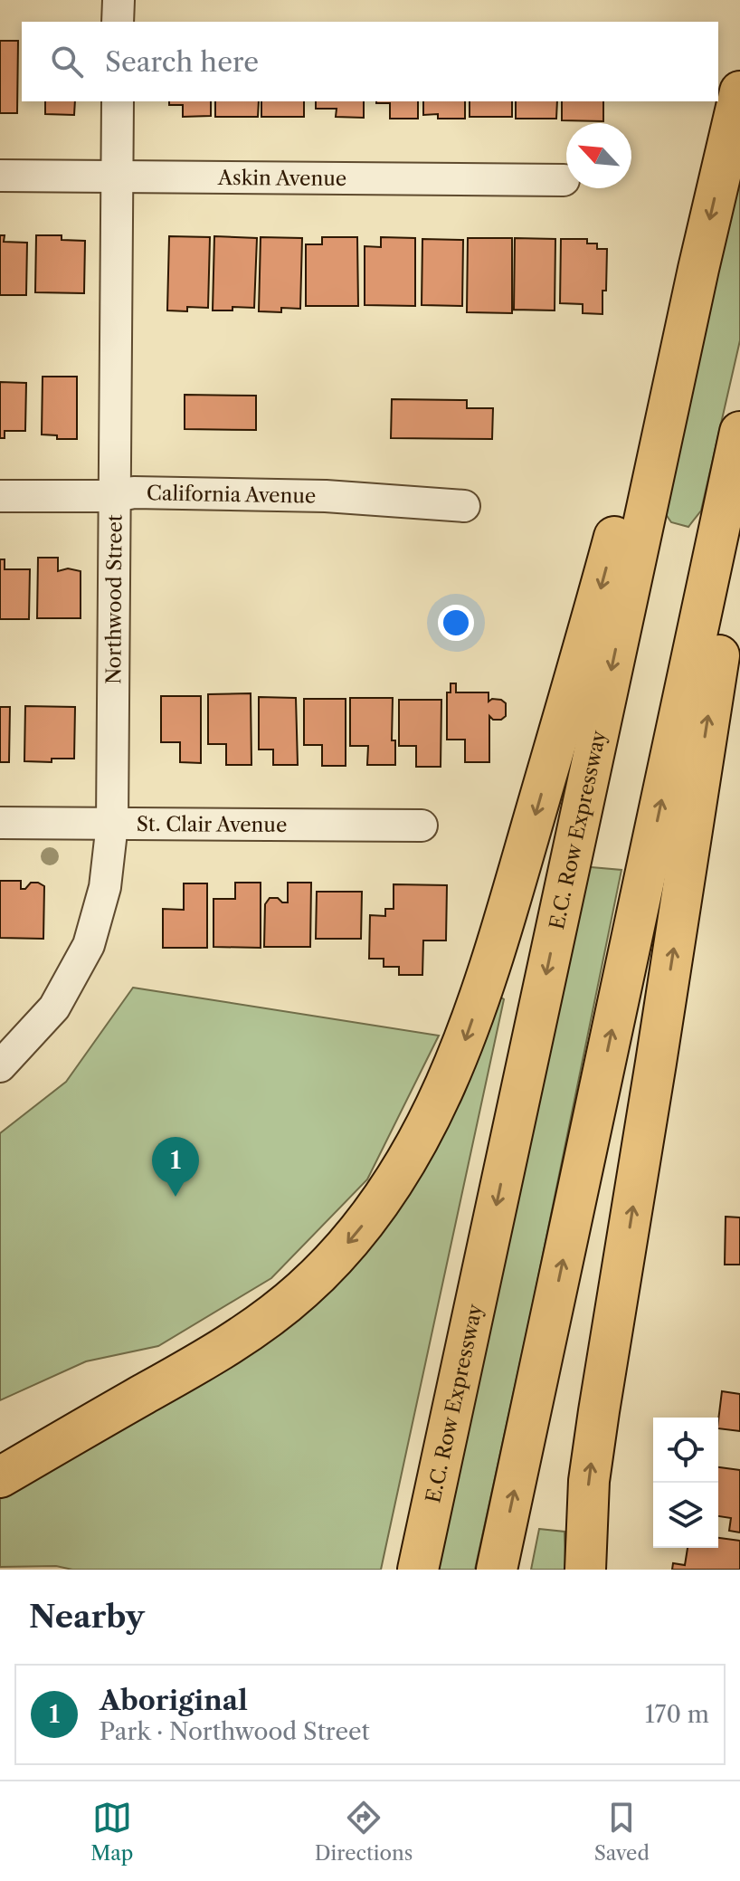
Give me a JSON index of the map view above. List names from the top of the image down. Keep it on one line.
{"streets":{"highway":["E.C. Row Expressway"],"street":["Askin Avenue","California Avenue","Northwood Street","St. Clair Avenue"]},"crossings":[["Askin Avenue","Northwood Street"],["California Avenue","Northwood Street"],["Northwood Street","St. Clair Avenue"]],"north":"top left","page":{"search":"Search here","pins":"1","heading":"Nearby","list":[{"mark":"1","name":"Aboriginal","note":"Park · Northwood Street","value":"170 m"}],"nav":["Map","Directions","Saved"]}}
